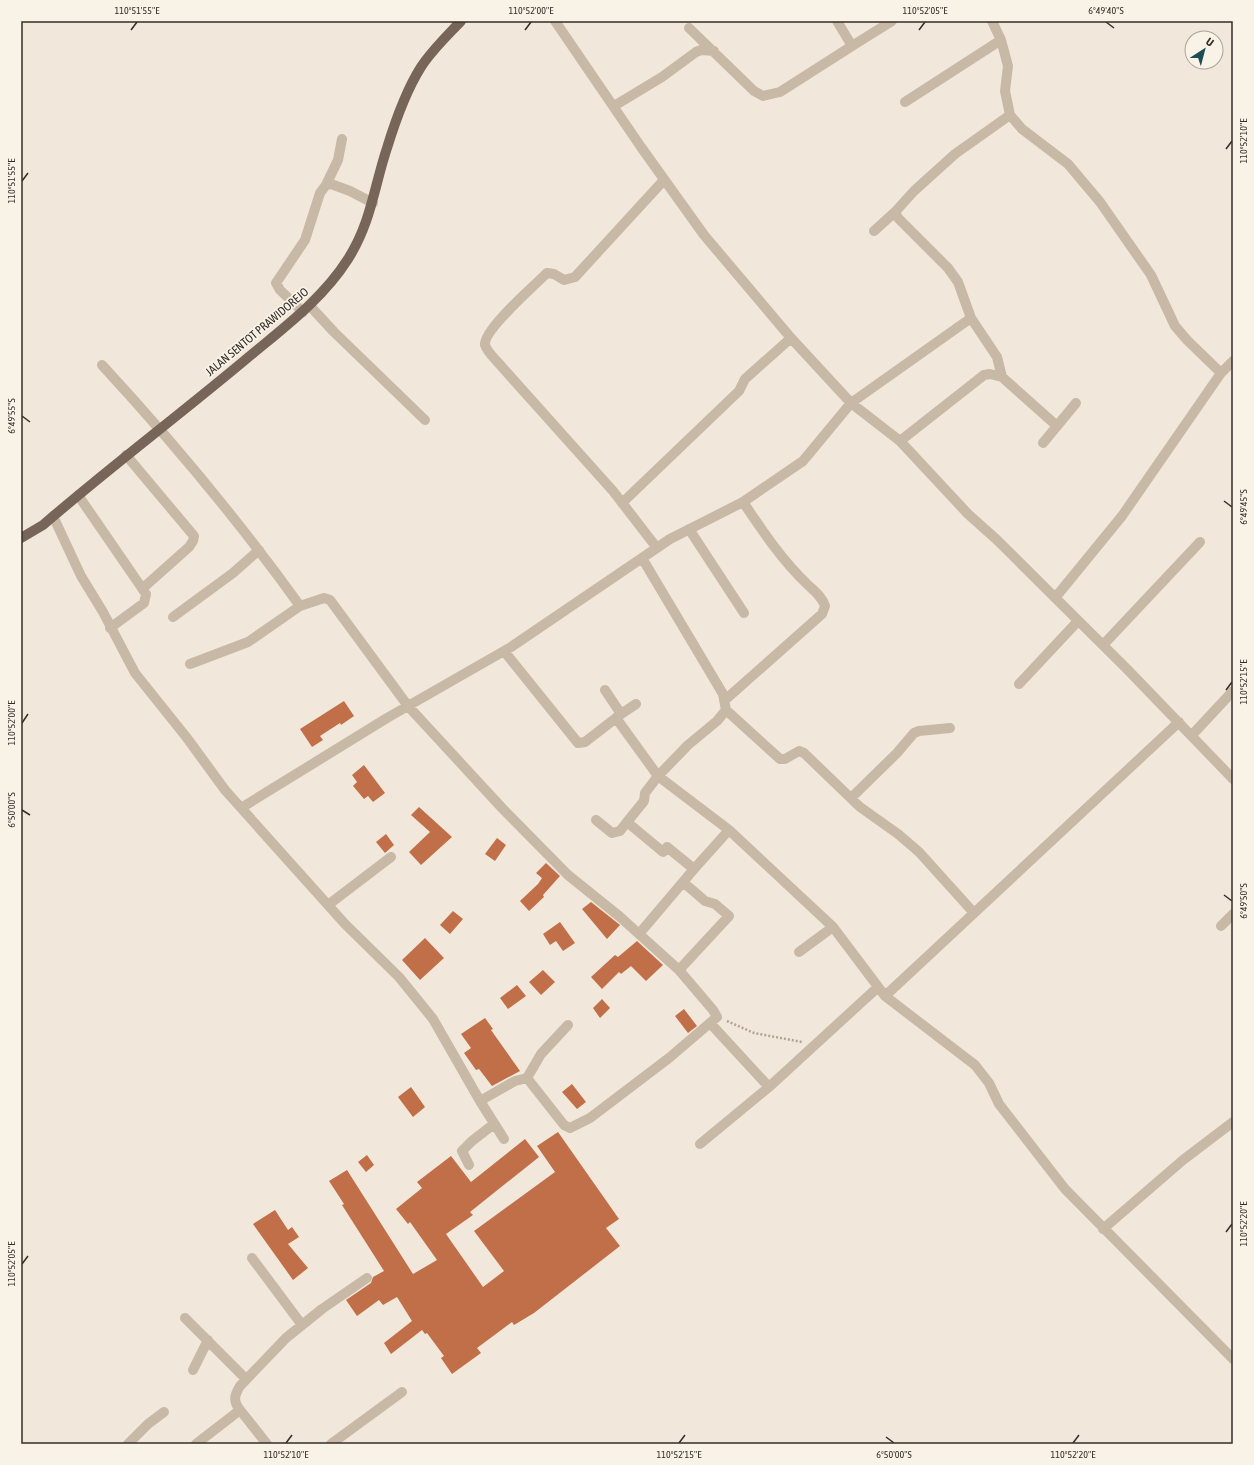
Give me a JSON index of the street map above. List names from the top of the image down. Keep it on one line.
{"streets":{"main road":["JALAN SENTOT PRAWIDOREJO"]},"north":"top right","coordinates":["110°51'55\"E","110°52'00\"E","110°52'05\"E","6°49'40\"S","110°52'10\"E","6°49'55\"S","6°49'45\"S","110°52'15\"E","6°50'00\"S","6°49'50\"S","110°52'20\"E"]}
